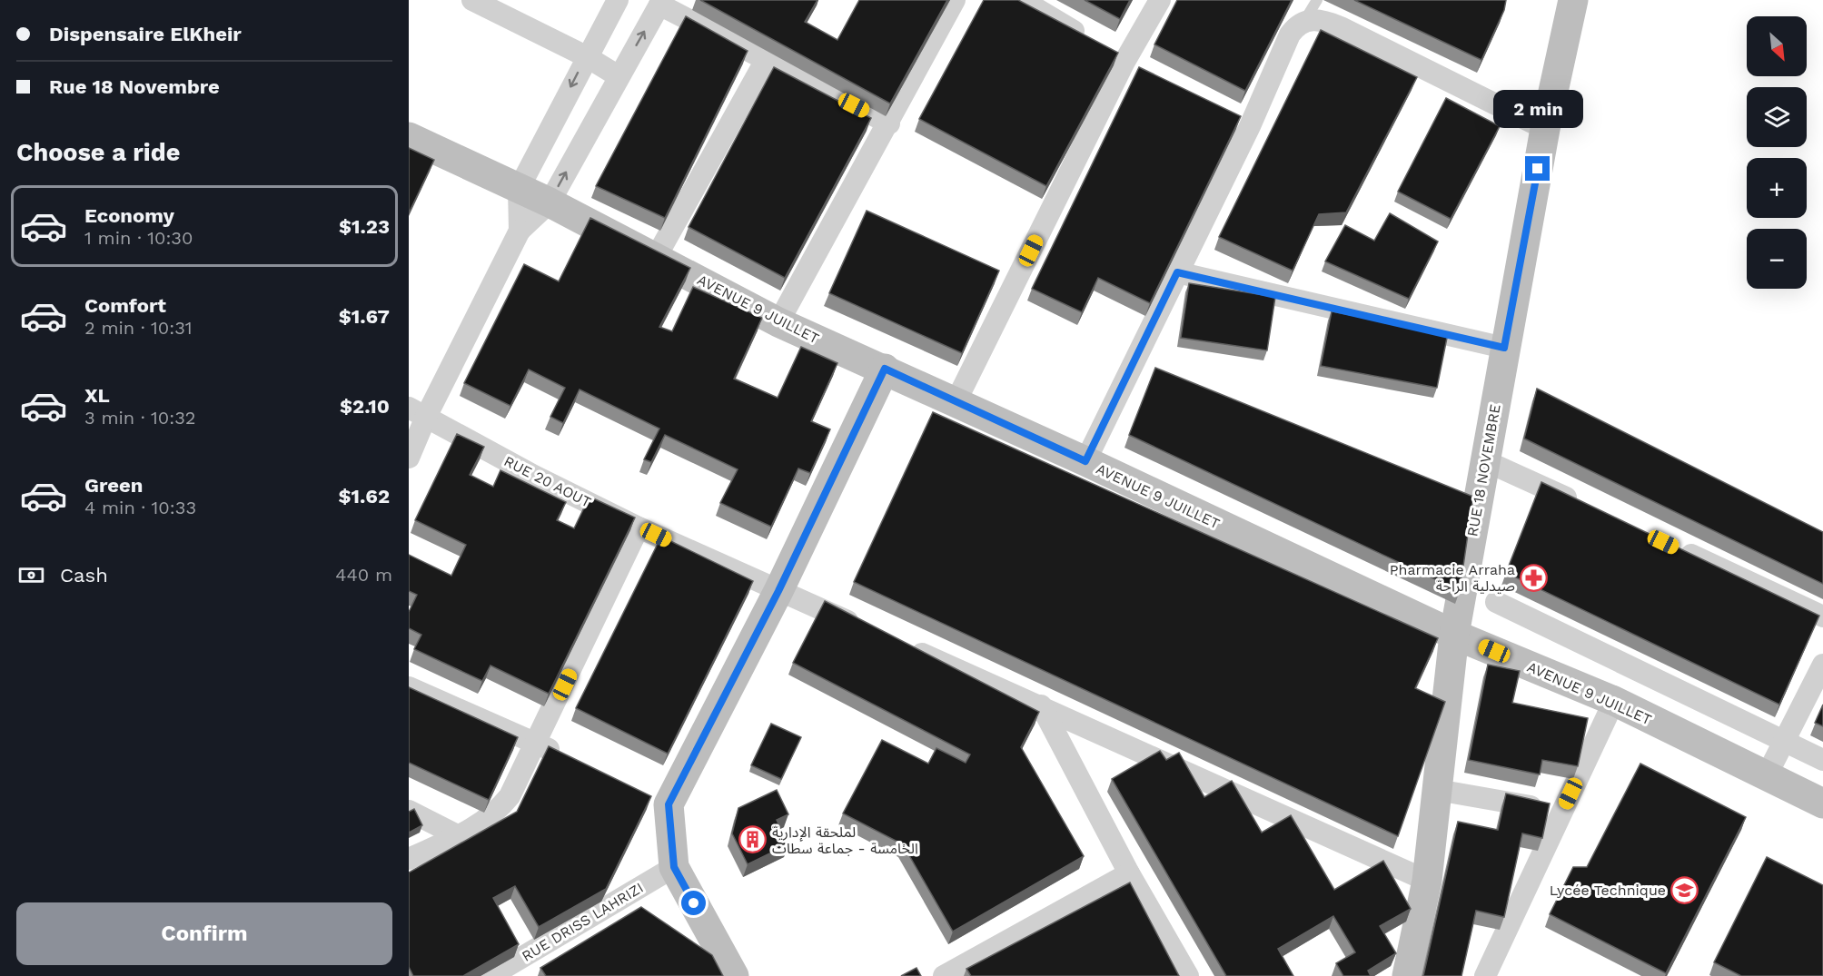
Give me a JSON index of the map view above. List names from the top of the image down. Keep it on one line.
{"streets":{"street":["AVENUE 9 JUILLET","RUE 18 NOVEMBRE","RUE 20 AOUT","RUE DRISS LAHRIZI"]},"crossings":[["AVENUE 9 JUILLET","RUE 18 NOVEMBRE"]],"places":{"pharmacy":["Pharmacie Arraha صيدلية الراحة"],"building":["لملحقة الإدارية الخامسة - جماعة سطات"],"school or university":["Lycée Technique"]},"north":"bottom right","page":{"banner":["Dispensaire ElKheir","Rue 18 Novembre"],"map_buttons":["+","−"],"bubble":"2 min","heading":"Choose a ride","list":[{"name":"Economy","note":"1 min · 10:30","value":"$1.23"},{"name":"Comfort","note":"2 min · 10:31","value":"$1.67"},{"name":"XL","note":"3 min · 10:32","value":"$2.10"},{"name":"Green","note":"4 min · 10:33","value":"$1.62"}],"pay":["Cash","440 m"],"buttons":"Confirm"}}
